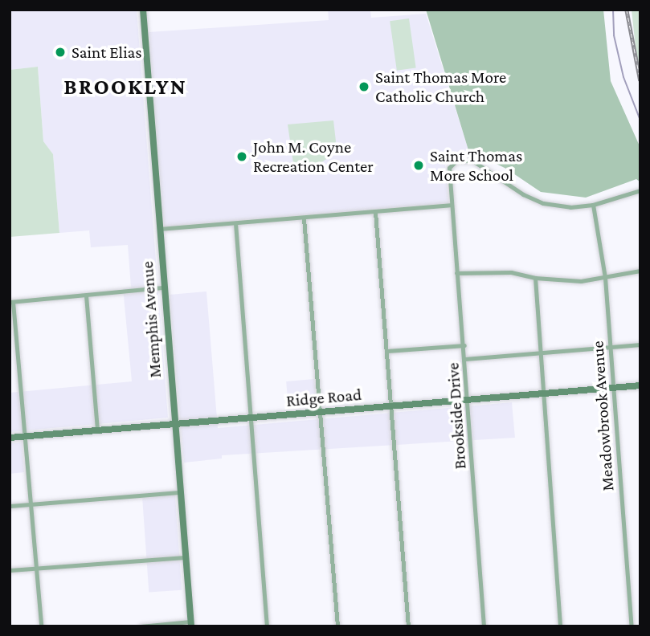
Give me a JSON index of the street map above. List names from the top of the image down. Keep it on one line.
{"streets":{"main road":["Memphis Avenue","Ridge Road"],"street":["Brookside Drive","Meadowbrook Avenue"]},"crossings":[["Memphis Avenue","Ridge Road"],["Ridge Road","Brookside Drive"],["Ridge Road","Meadowbrook Avenue"],["Brookside Drive","Meadowbrook Avenue"]],"districts":["BROOKLYN"],"places":["Saint Elias","Saint Thomas More Catholic Church","John M. Coyne Recreation Center","Saint Thomas More School"]}
